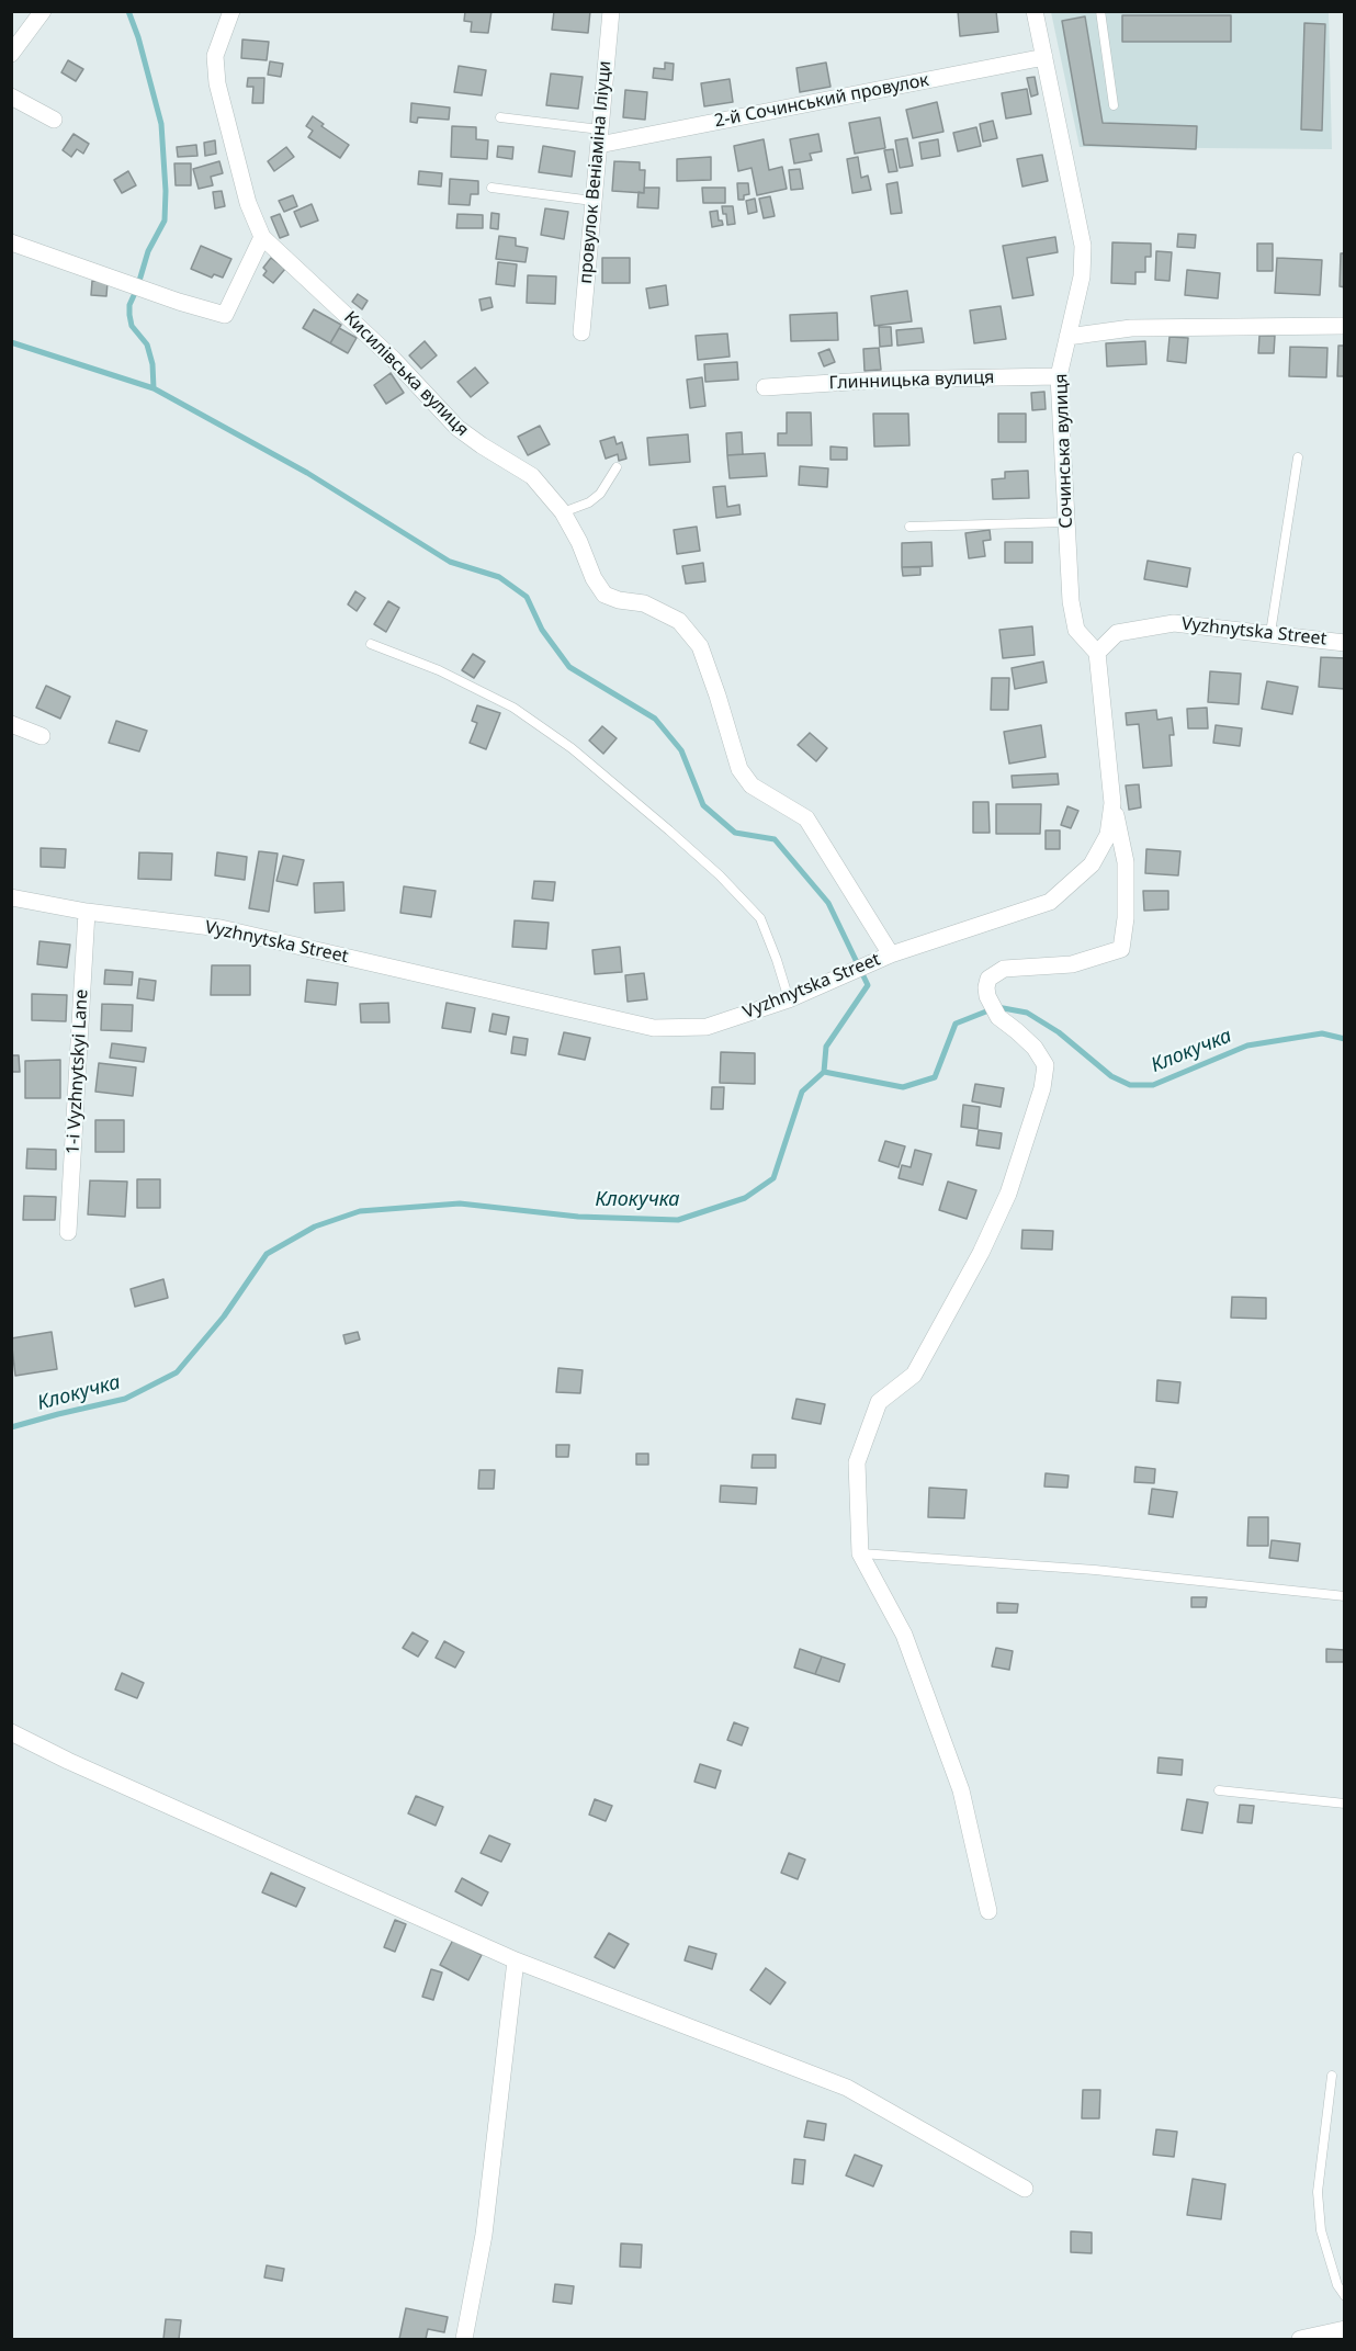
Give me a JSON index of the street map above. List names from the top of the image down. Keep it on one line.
{"streets":{"street":["2-й Сочинський провулок","провулок Веніаміна Іліуци","Кисилівська вулиця","Глинницька вулиця","Сочинська вулиця","Vyzhnytska Street","1-i Vyzhnytskyi Lane"]},"crossings":[["2-й Сочинський провулок","провулок Веніаміна Іліуци"],["2-й Сочинський провулок","Сочинська вулиця"],["Кисилівська вулиця","Vyzhnytska Street"],["Глинницька вулиця","Сочинська вулиця"],["Сочинська вулиця","Vyzhnytska Street"],["Vyzhnytska Street","1-i Vyzhnytskyi Lane"]],"water":["Клокучка"]}
